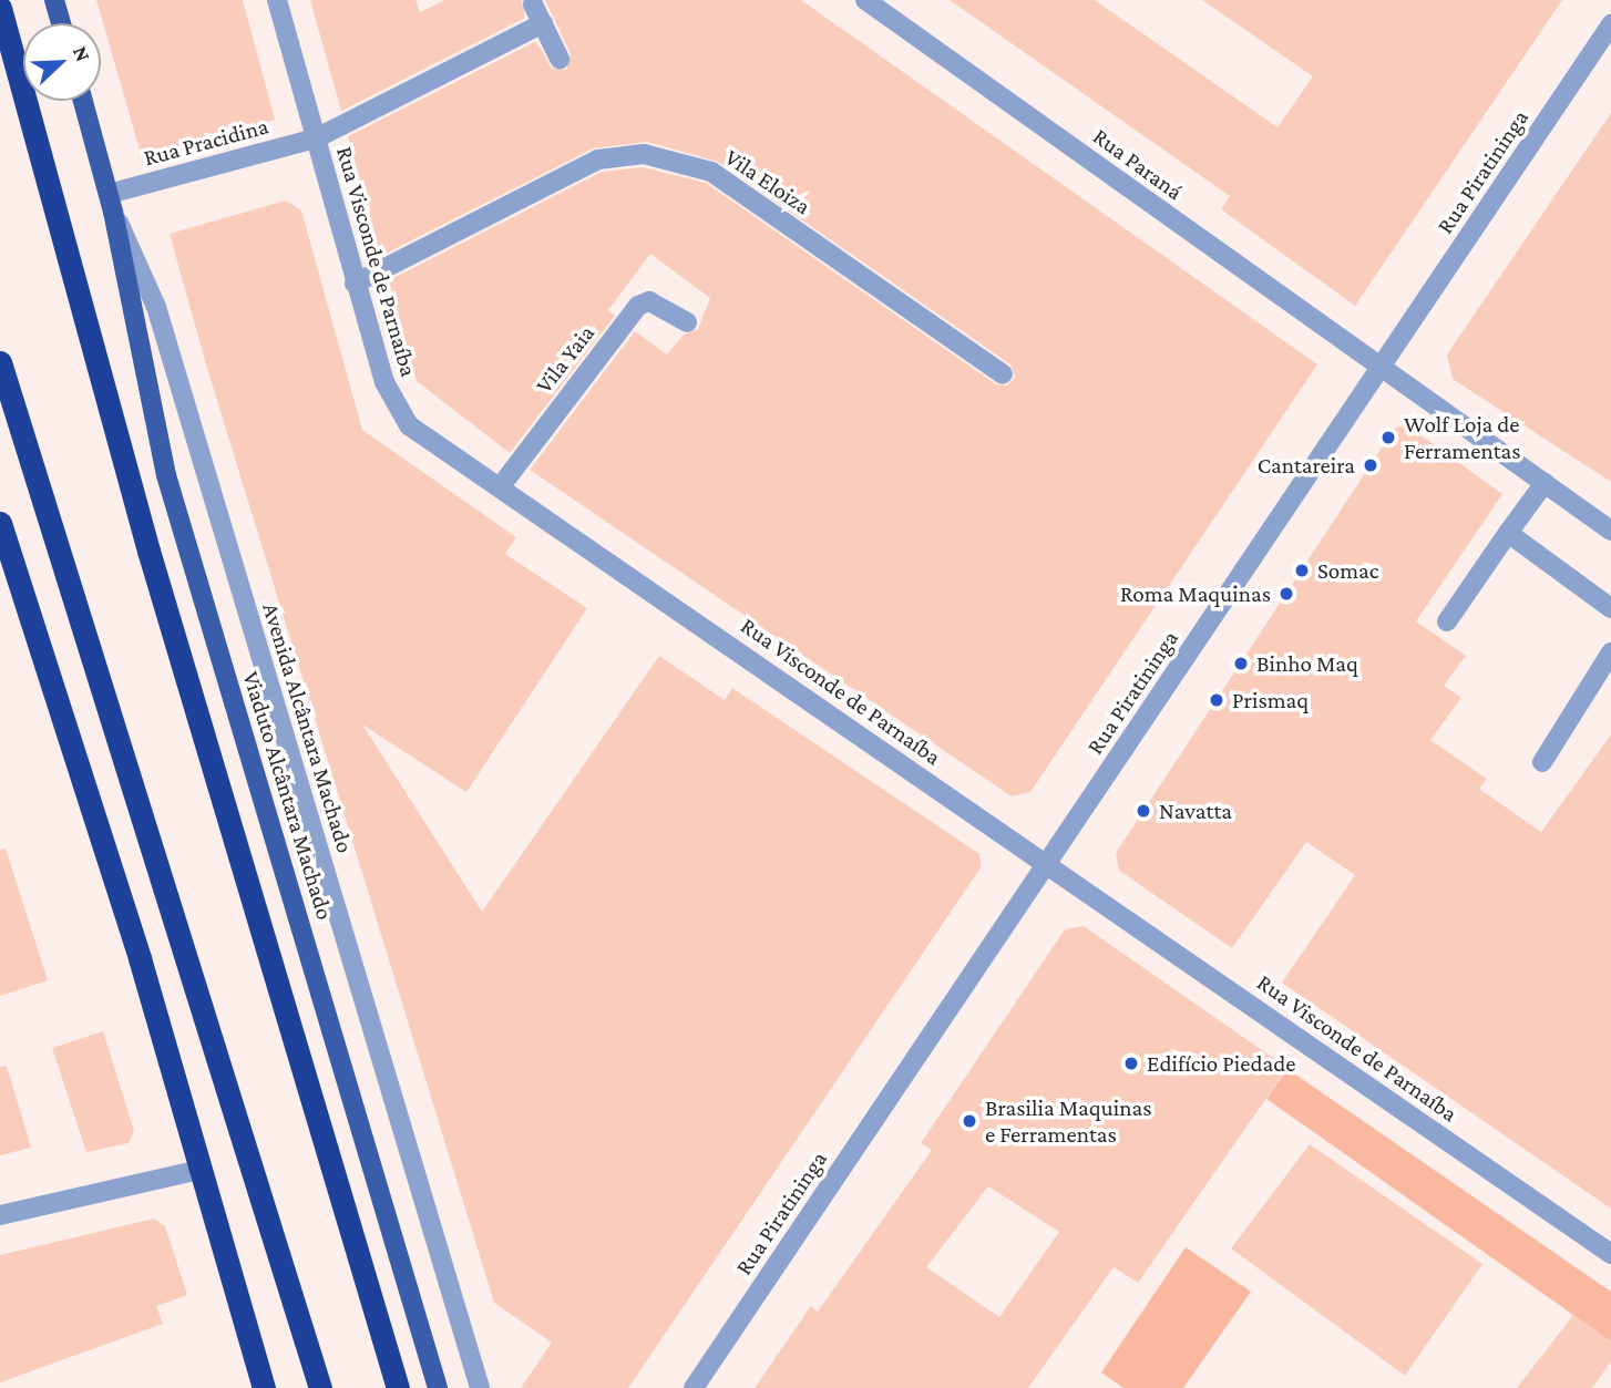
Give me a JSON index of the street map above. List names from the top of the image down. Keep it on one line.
{"streets":{"main road":["Avenida Alcântara Machado","Viaduto Alcântara Machado"],"street":["Rua Pracidina","Rua Paraná","Rua Piratininga","Vila Eloiza","Rua Visconde de Parnaíba","Vila Yaia"]},"crossings":[["Rua Pracidina","Rua Visconde de Parnaíba"],["Rua Pracidina","Avenida Alcântara Machado"],["Rua Pracidina","Viaduto Alcântara Machado"],["Rua Paraná","Rua Piratininga"],["Rua Piratininga","Rua Visconde de Parnaíba"],["Vila Eloiza","Rua Visconde de Parnaíba"],["Rua Visconde de Parnaíba","Vila Yaia"],["Avenida Alcântara Machado","Viaduto Alcântara Machado"]],"places":["Wolf Loja de Ferramentas","Cantareira","Somac","Roma Maquinas","Binho Maq","Prismaq","Navatta","Edifício Piedade","Brasilia Maquinas e Ferramentas"],"north":"top right"}
